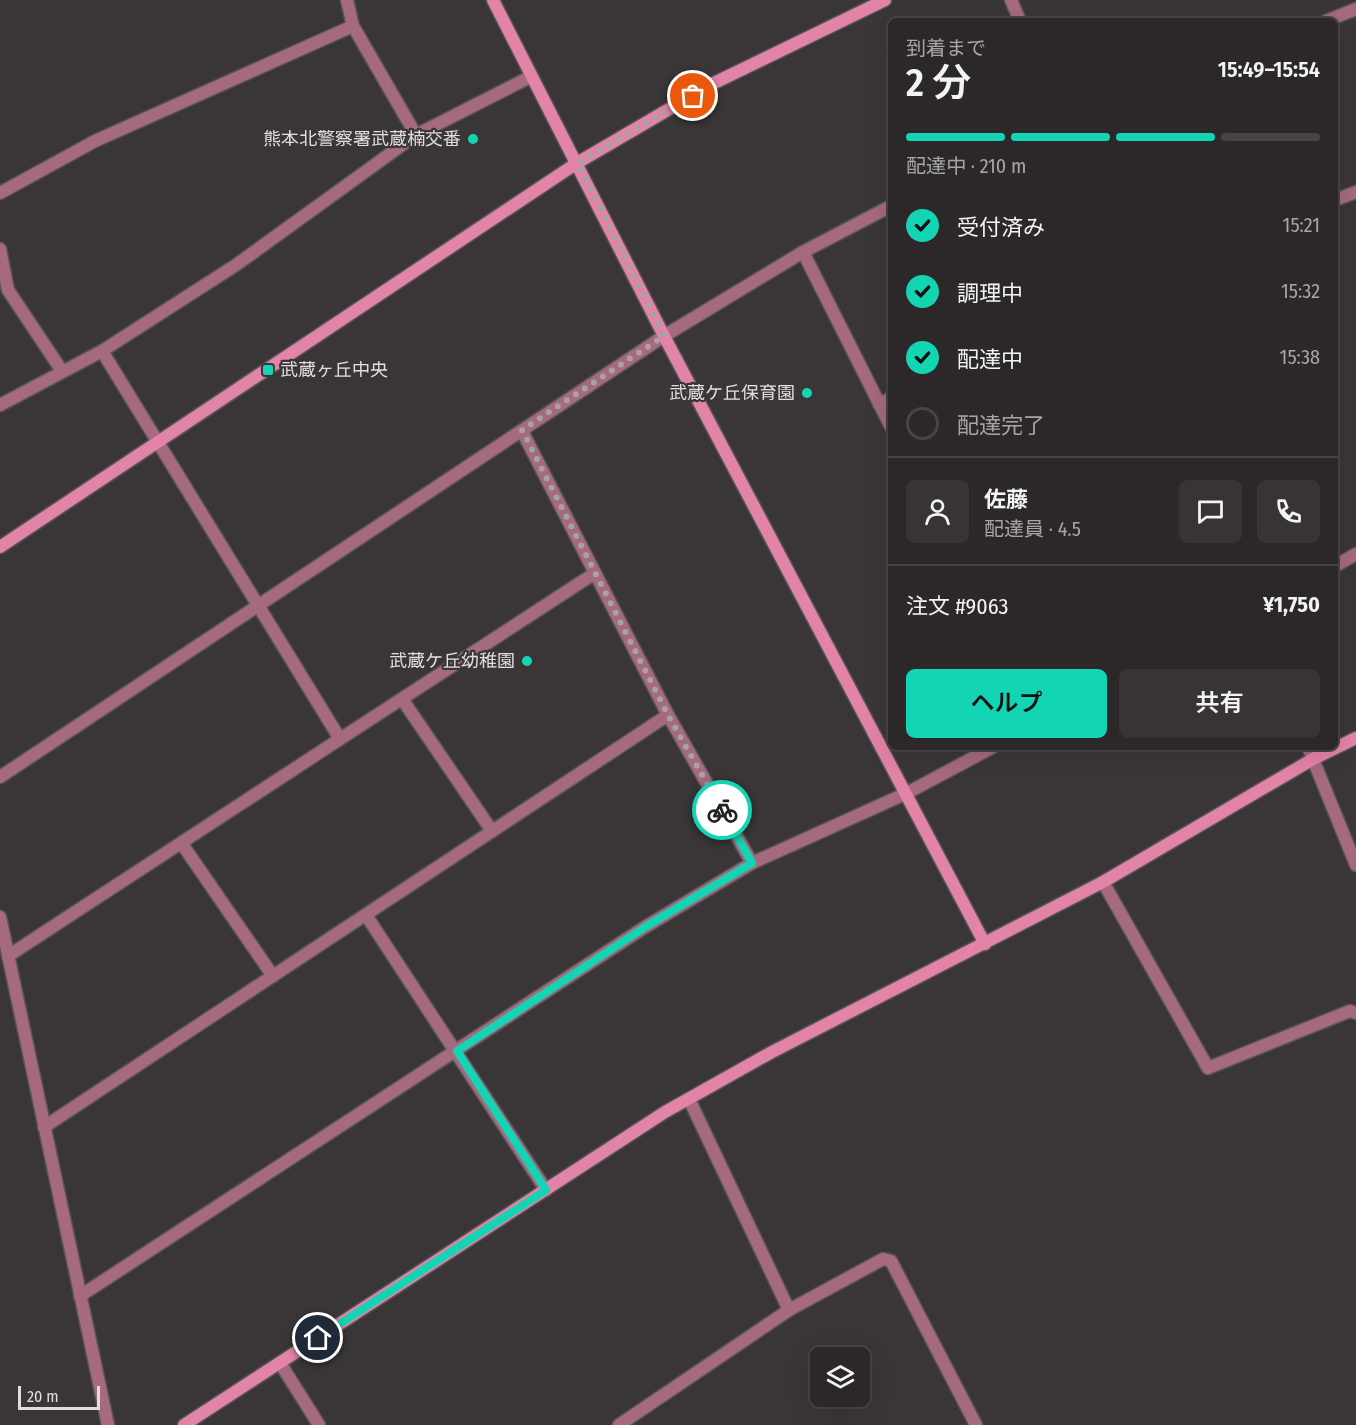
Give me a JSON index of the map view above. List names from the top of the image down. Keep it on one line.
{"places":{"other":["熊本北警察署武蔵楠交番","武蔵ケ丘保育園","武蔵ケ丘幼稚園"],"transit":["武蔵ヶ丘中央"]},"scale_bar":"20 m","page":{"heading":["2 分","到着まで","15:49–15:54"],"panel":["佐藤","配達員 · 4.5","注文 #9063","¥1,750"],"bar":"配達中 · 210 m","list":[["受付済み","15:21"],["調理中","15:32"],["配達中","15:38"],"配達完了"],"buttons":["ヘルプ","共有"],"scale":"20 m"}}
